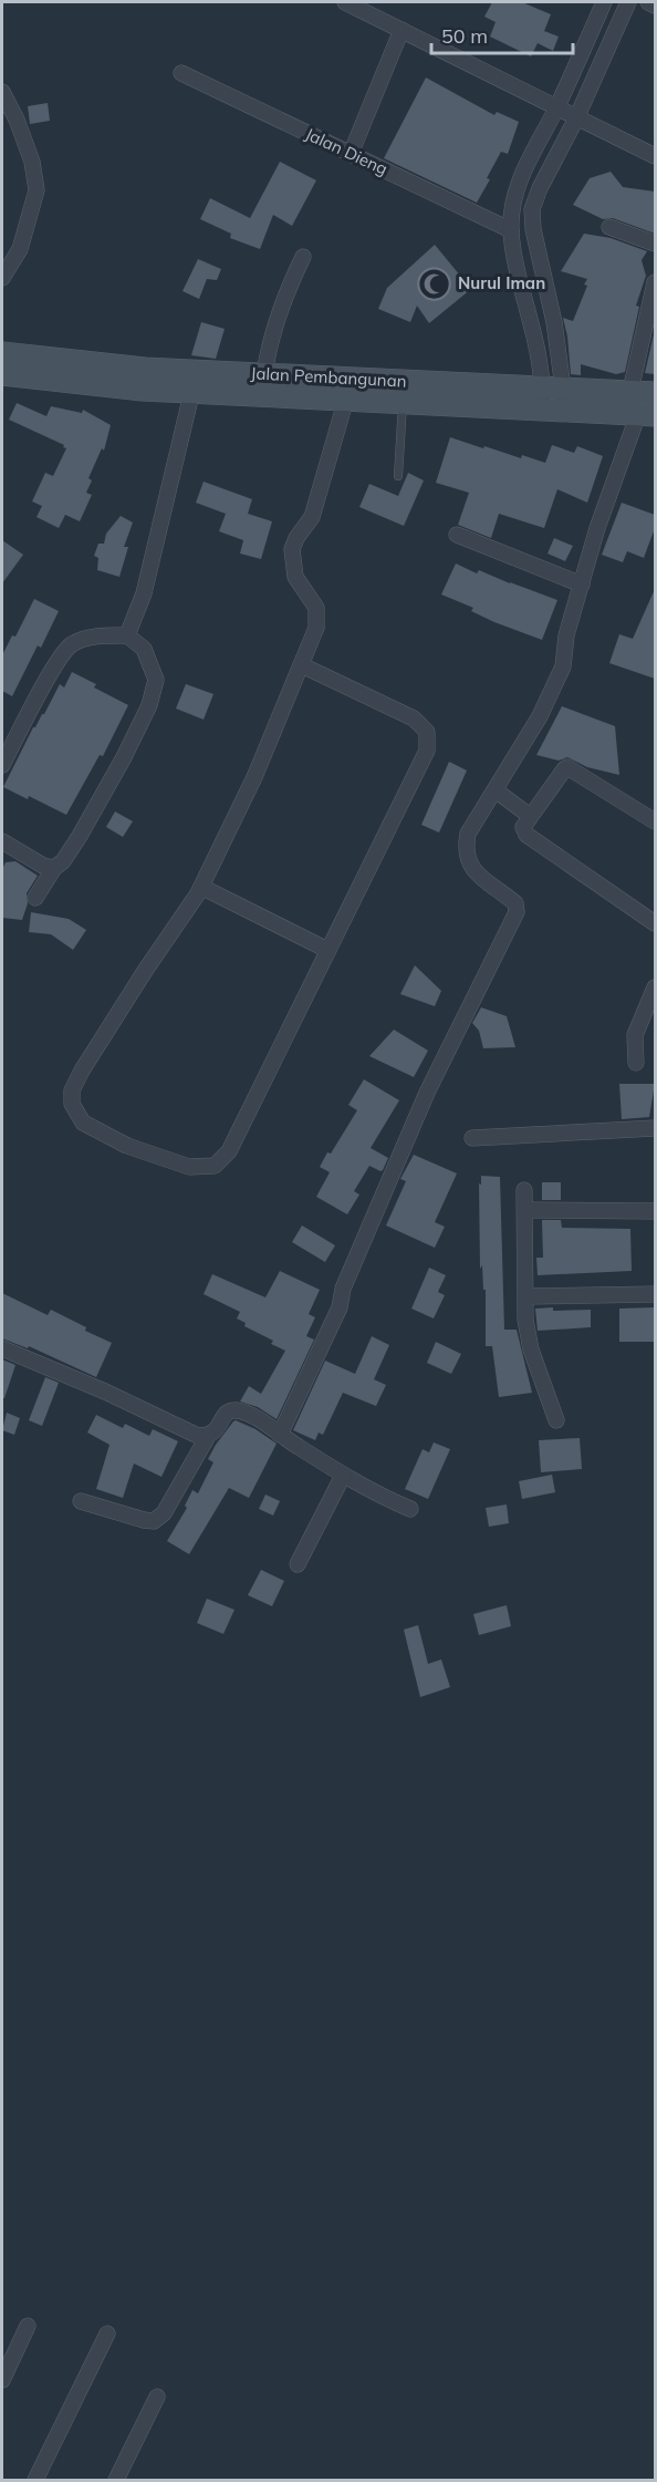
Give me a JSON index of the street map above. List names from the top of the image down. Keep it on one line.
{"streets":{"main road":["Jalan Pembangunan"],"street":["Jalan Dieng"]},"places":{"mosque":["Nurul Iman"]},"scale_bar":"50 m"}
